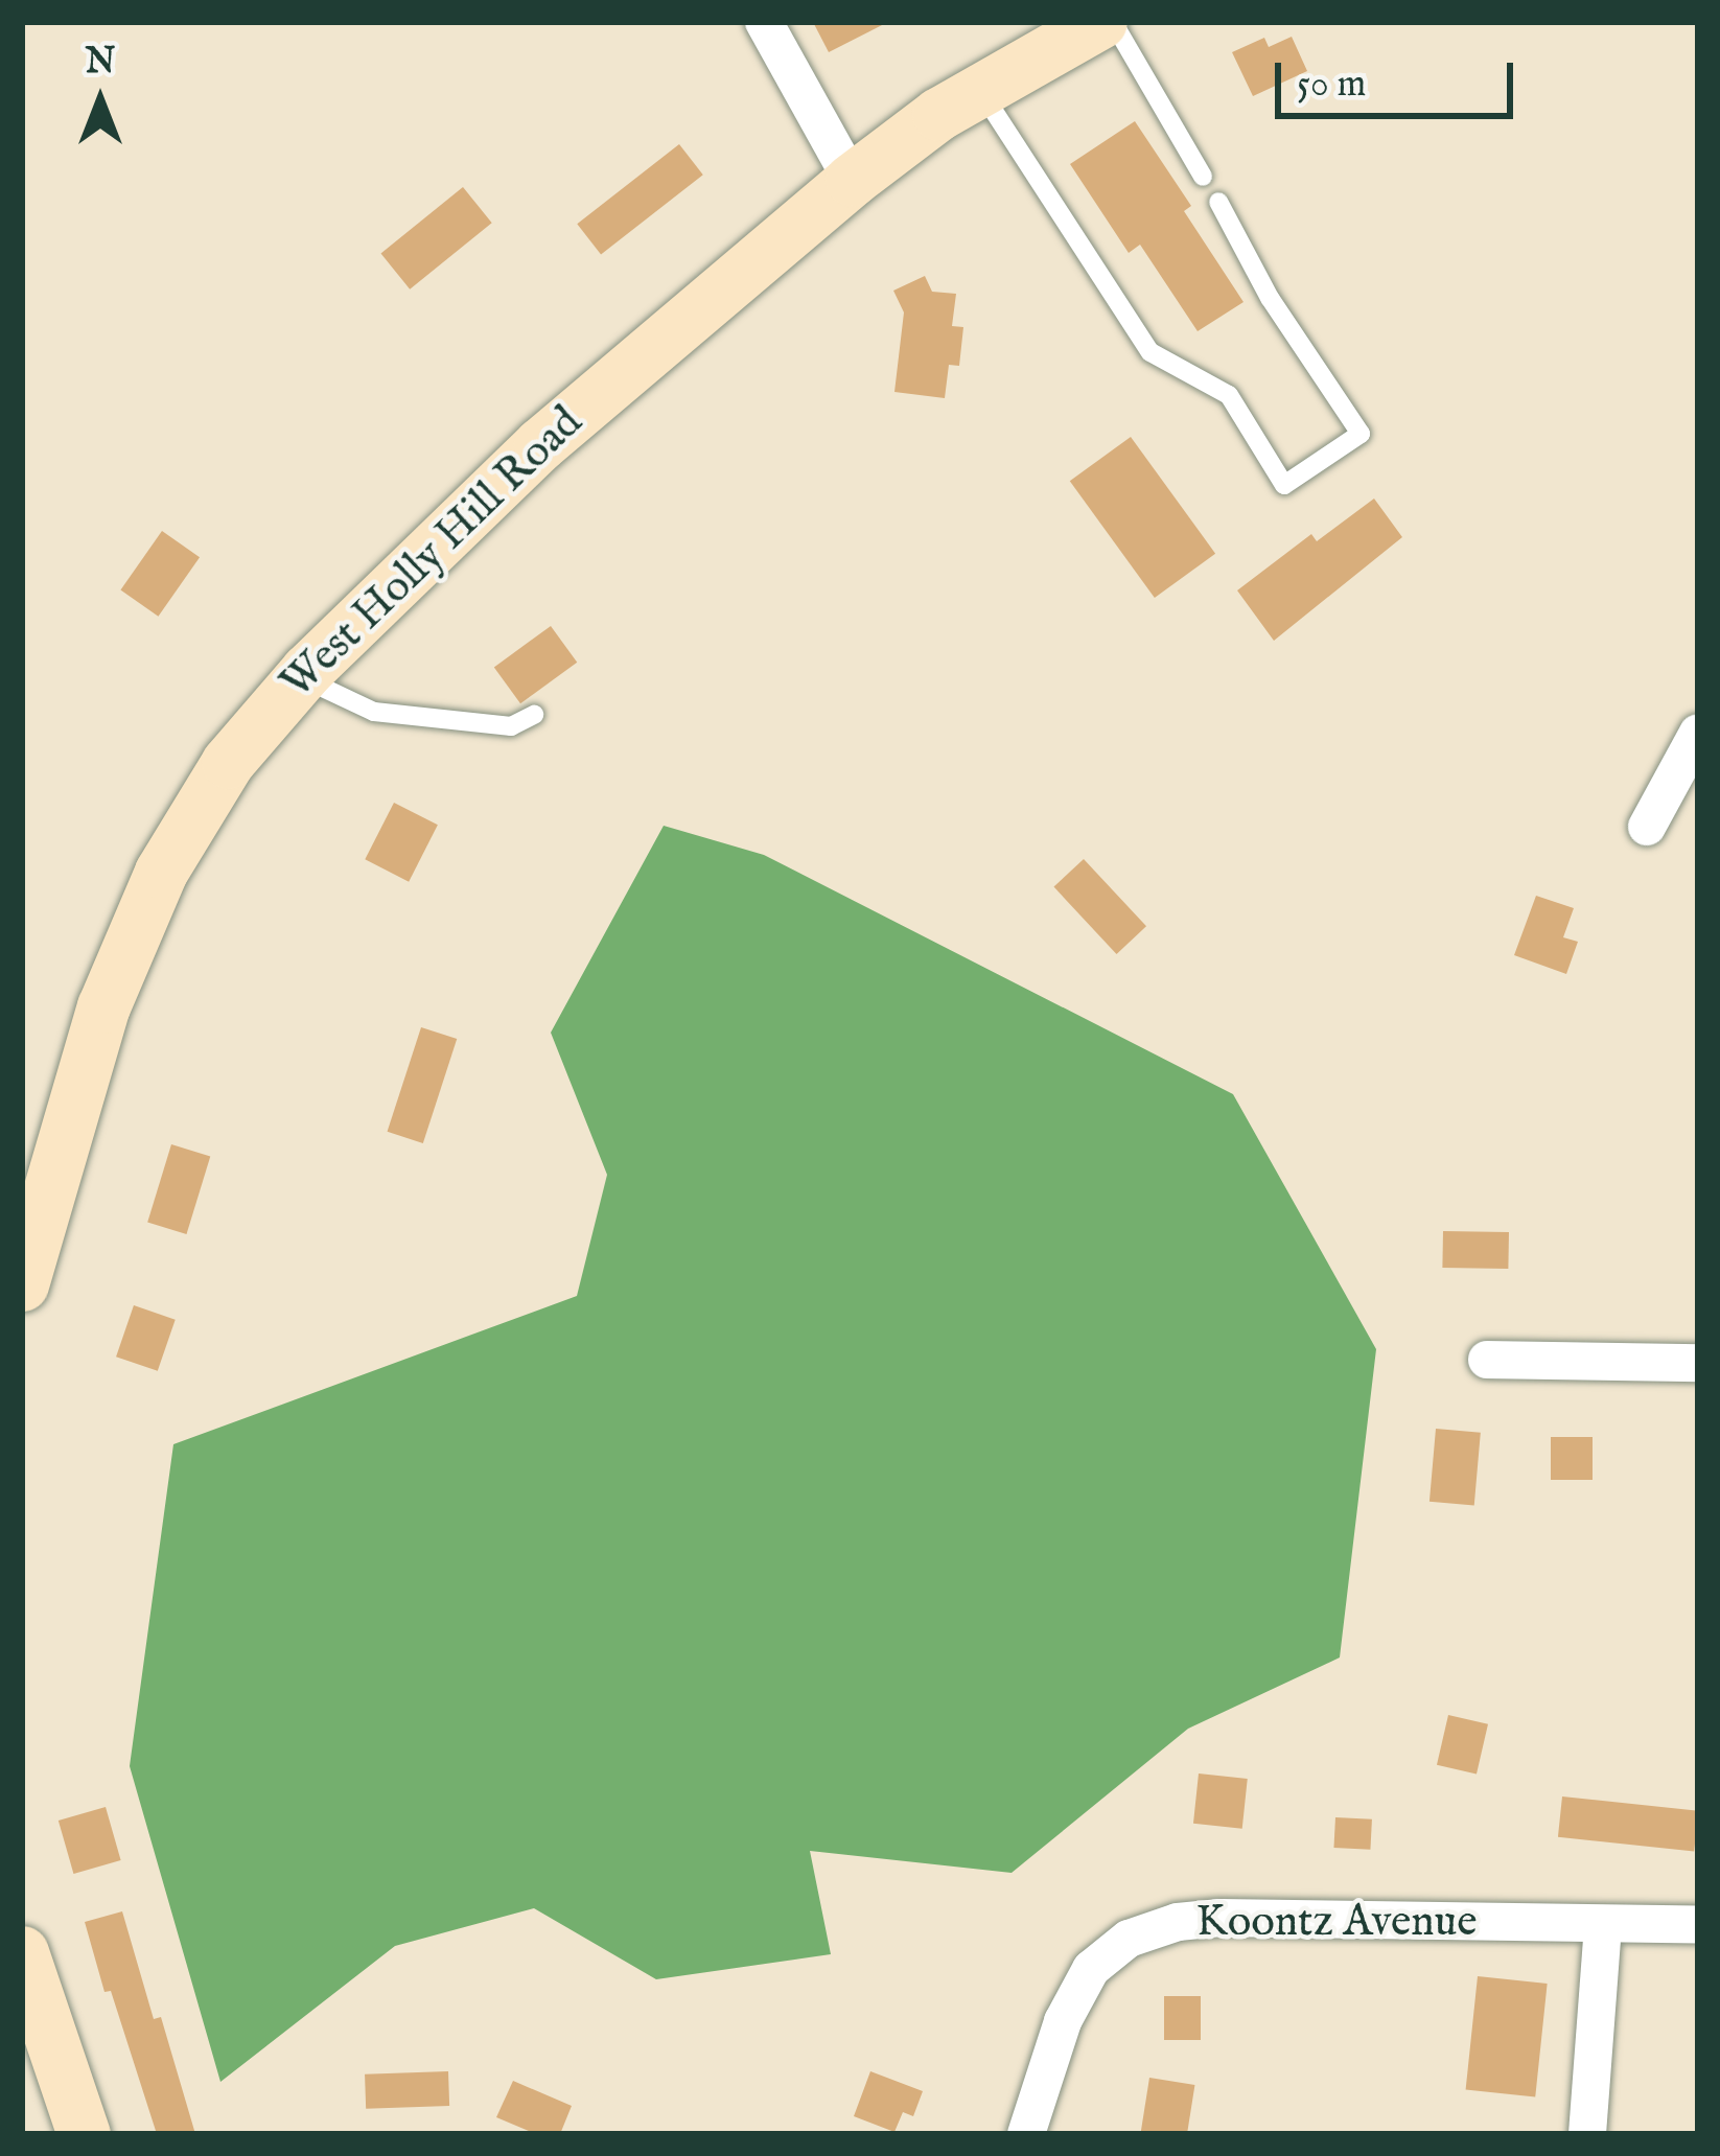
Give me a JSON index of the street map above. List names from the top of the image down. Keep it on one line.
{"streets":{"street":["West Holly Hill Road","Koontz Avenue"]},"scale_bar":"50 m","north":"top"}
